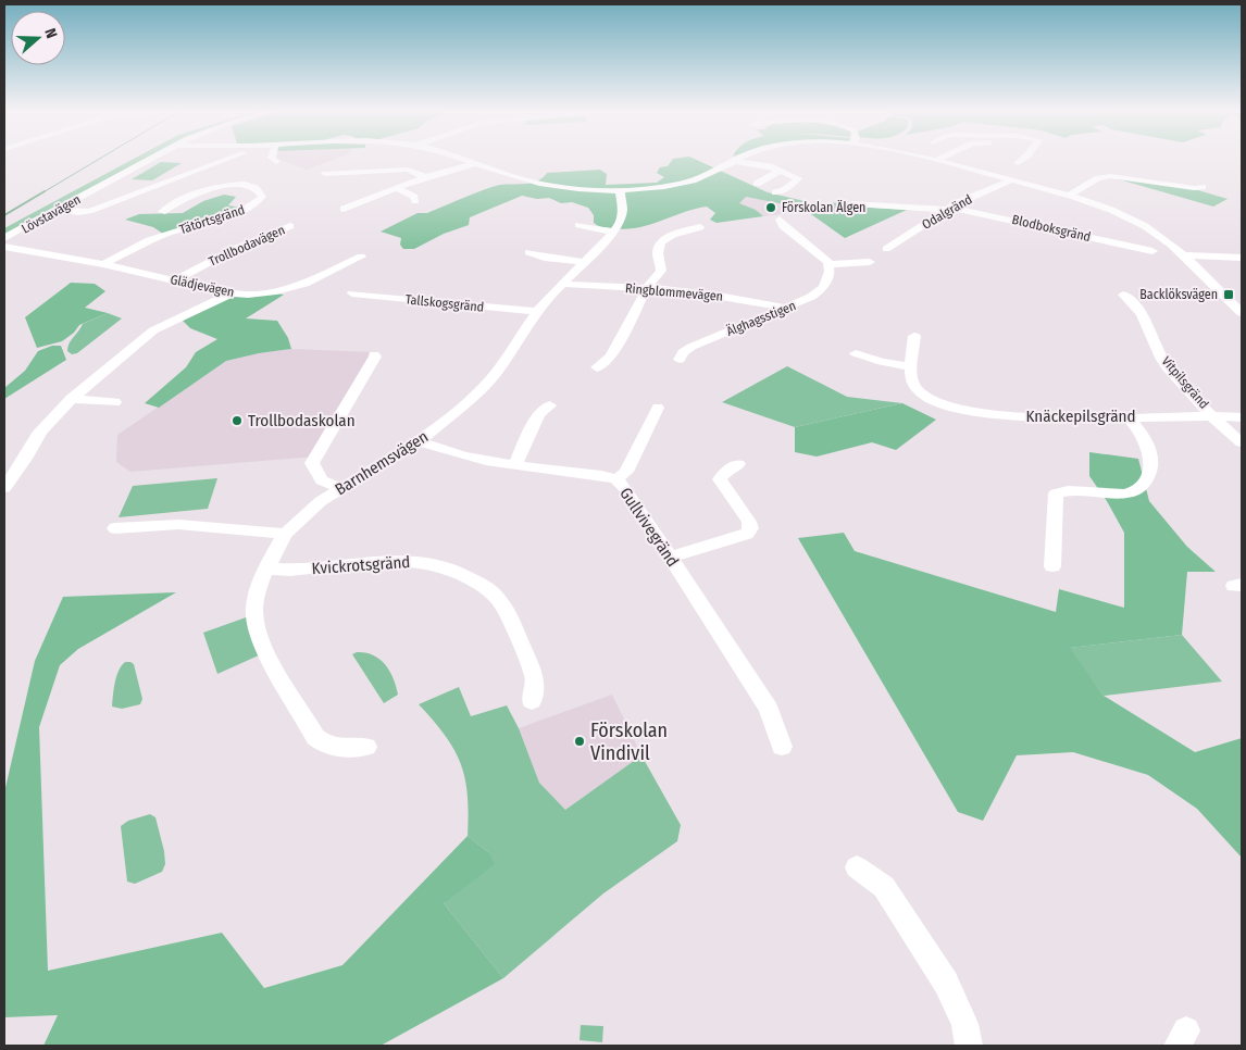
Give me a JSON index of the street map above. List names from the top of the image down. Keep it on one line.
{"streets":{"street":["Odalgränd","Lövstavägen","Tätörtsgränd","Blodboksgränd","Trollbodavägen","Glädjevägen","Ringblommevägen","Tallskogsgränd","Älghagsstigen","Vitpilsgränd","Knäckepilsgränd","Barnhemsvägen","Gullvivegränd","Kvickrotsgränd"]},"crossings":[["Odalgränd","Blodboksgränd"],["Tätörtsgränd","Glädjevägen"],["Trollbodavägen","Glädjevägen"],["Ringblommevägen","Älghagsstigen"],["Ringblommevägen","Barnhemsvägen"],["Tallskogsgränd","Barnhemsvägen"],["Vitpilsgränd","Knäckepilsgränd"],["Barnhemsvägen","Gullvivegränd"]],"places":{"other":["Förskolan Älgen","Trollbodaskolan","Förskolan Vindivil"],"transit":["Backlöksvägen"]},"north":"right"}
